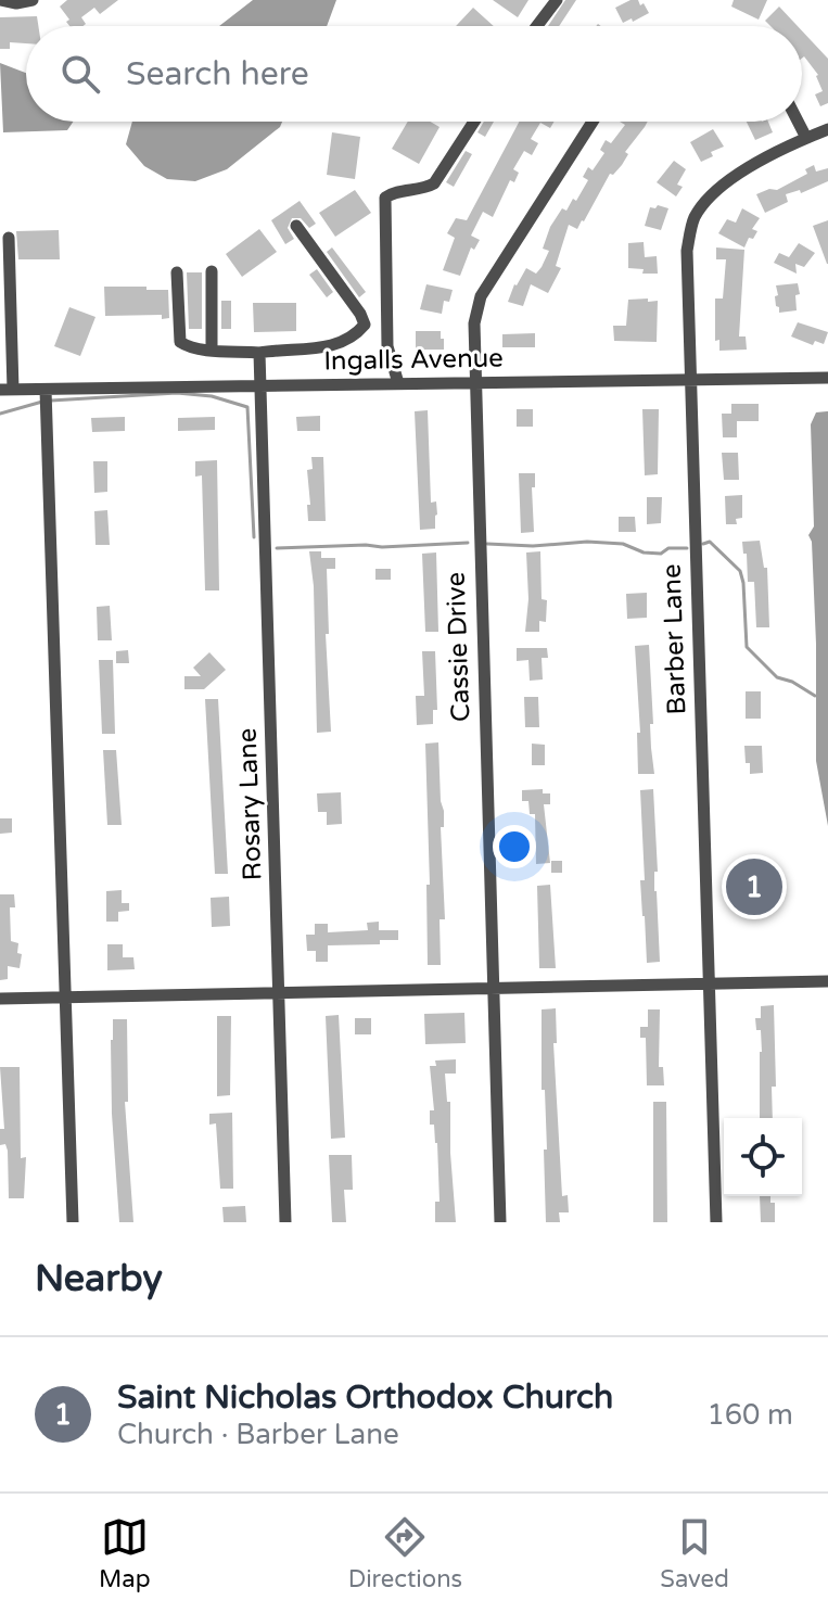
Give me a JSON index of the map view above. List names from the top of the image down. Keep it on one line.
{"streets":{"street":["Ingalls Avenue","Barber Lane","Cassie Drive","Rosary Lane"]},"crossings":[["Ingalls Avenue","Barber Lane"],["Ingalls Avenue","Cassie Drive"],["Ingalls Avenue","Rosary Lane"]],"page":{"search":"Search here","pins":"1","heading":"Nearby","list":[{"mark":"1","name":"Saint Nicholas Orthodox Church","note":"Church · Barber Lane","value":"160 m"}],"nav":["Map","Directions","Saved"]}}
